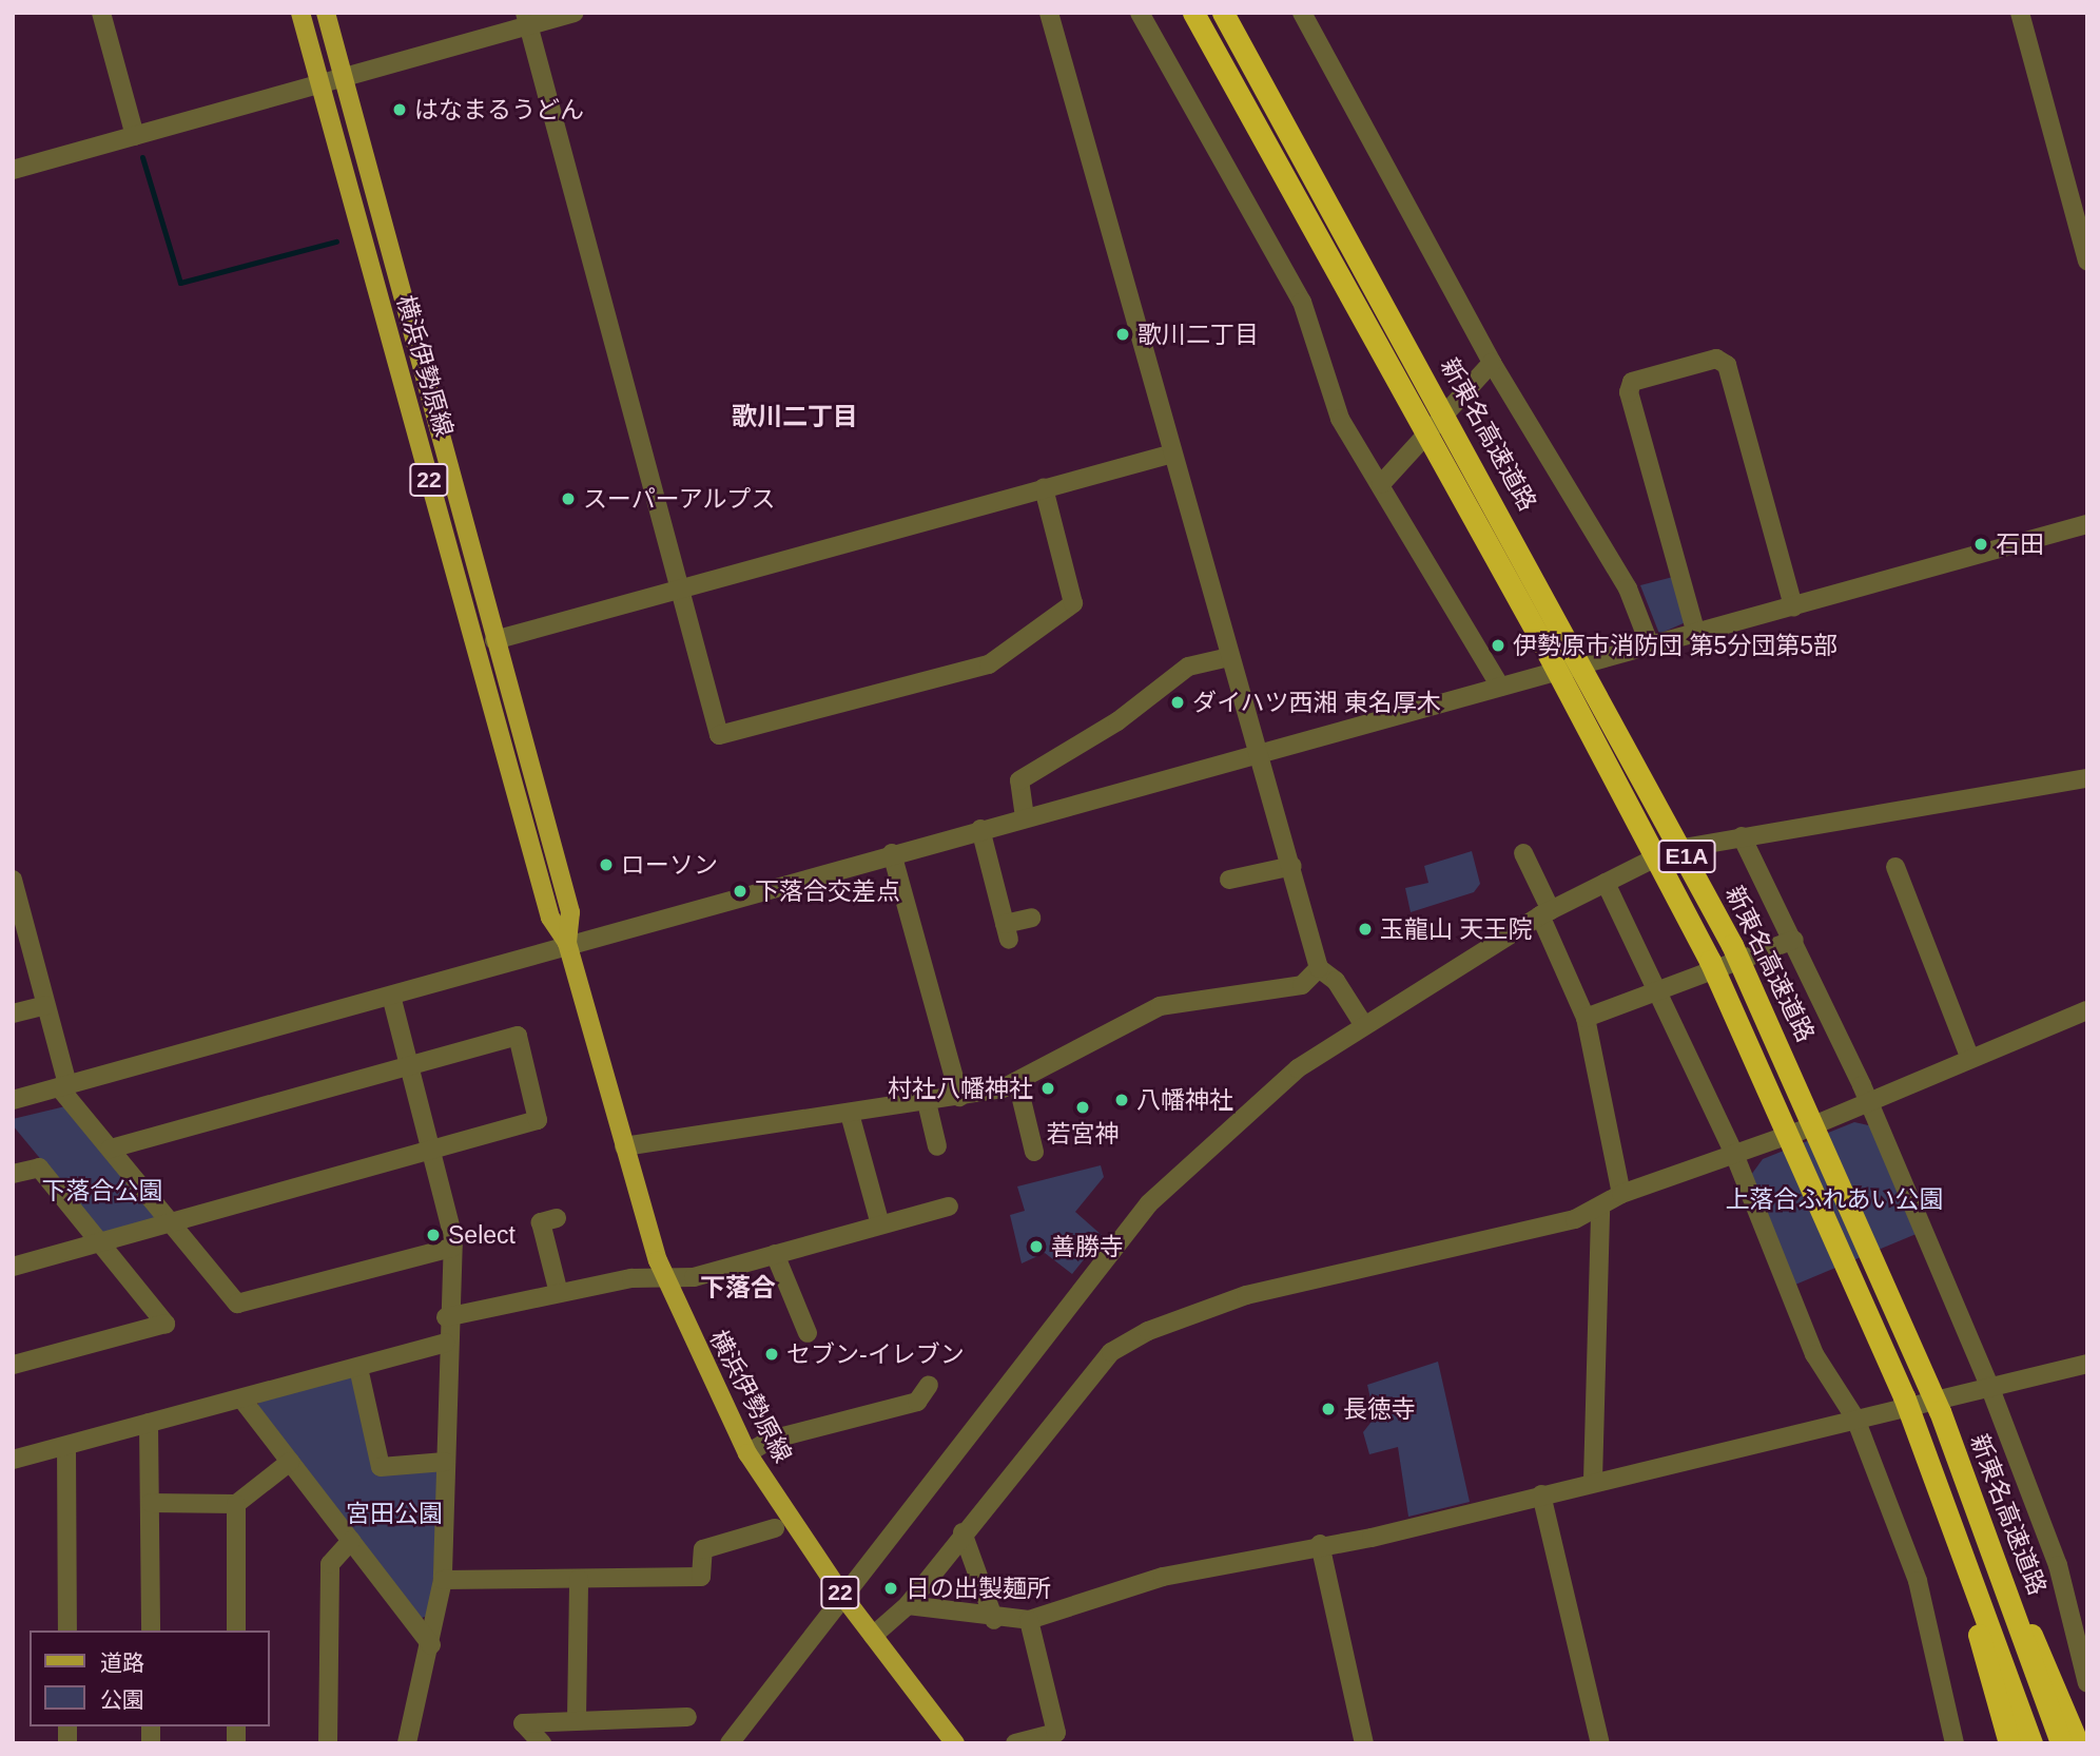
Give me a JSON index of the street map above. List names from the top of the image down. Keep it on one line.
{"streets":{"highway":["新東名高速道路","E1A"],"main road":["横浜伊勢原線","22"]},"districts":["歌川二丁目","下落合"],"parks":["下落合公園","上落合ふれあい公園","宮田公園"],"places":["はなまるうどん","歌川二丁目","スーパーアルプス","石田","伊勢原市消防団 第5分団第5部","ダイハツ西湘 東名厚木","ローソン","下落合交差点","玉龍山 天王院","村社八幡神社","八幡神社","若宮神","Select","善勝寺","セブン-イレブン","長徳寺","日の出製麺所"],"legend":["道路","公園"]}
